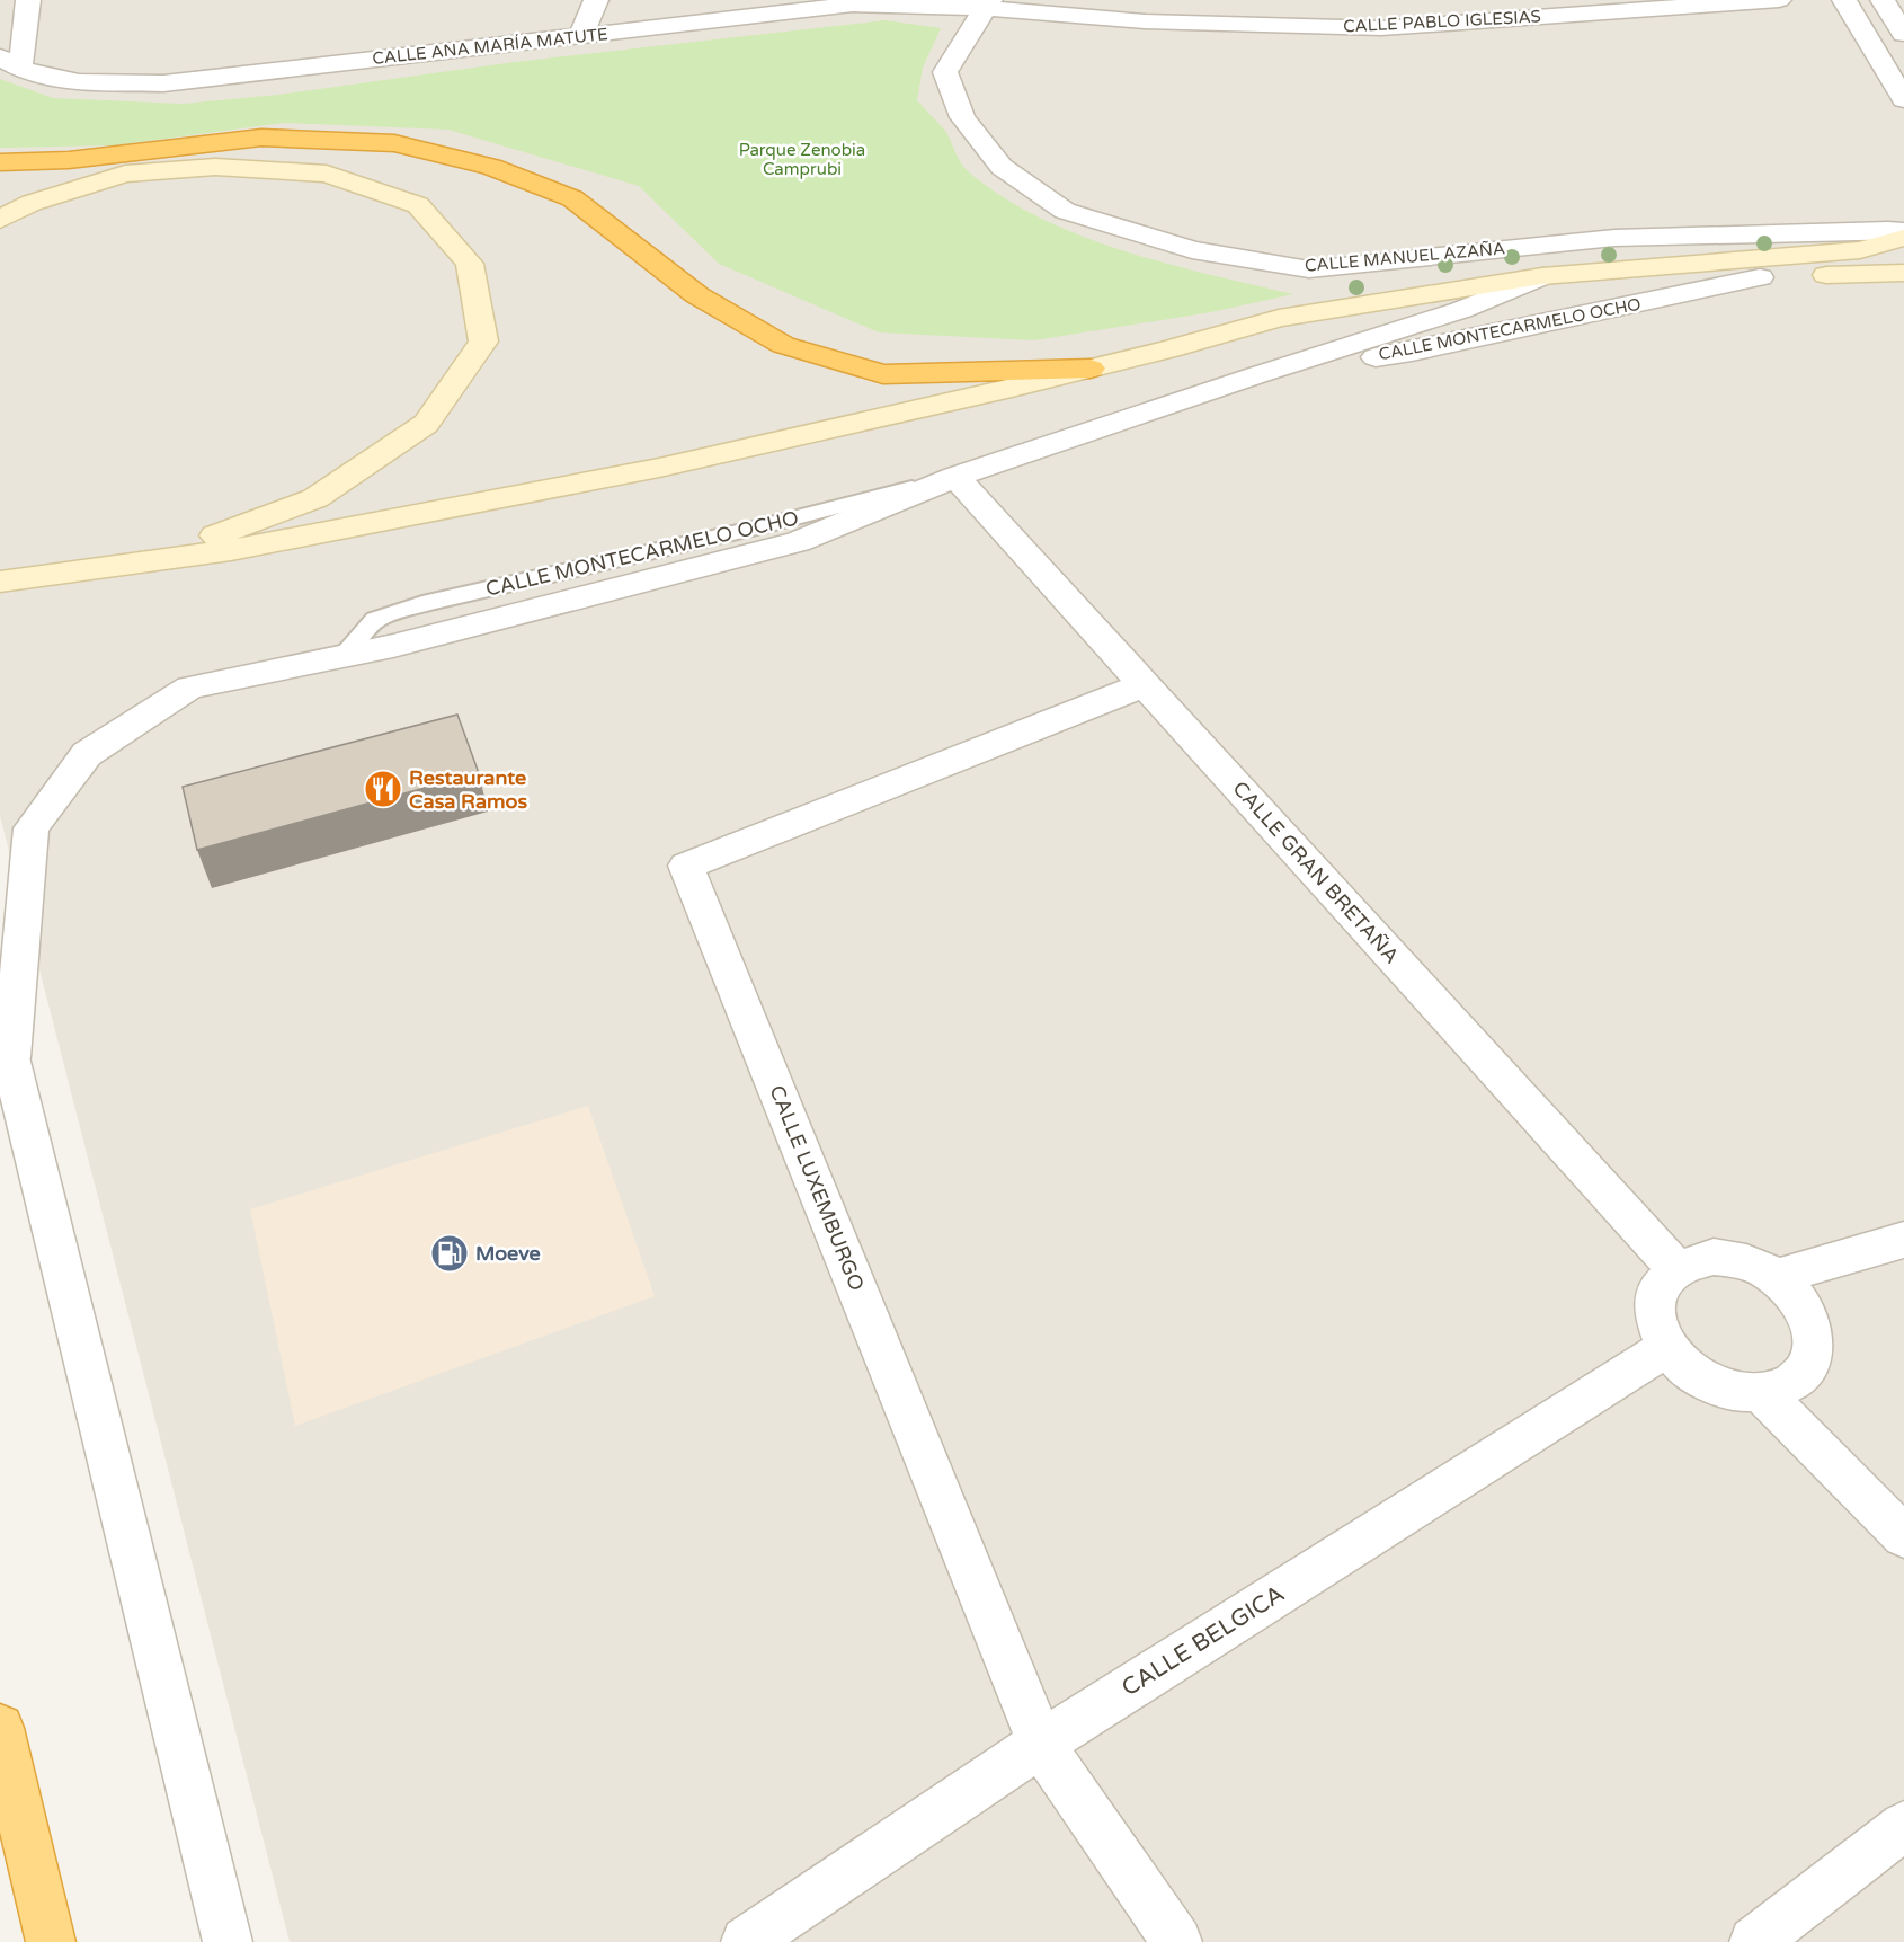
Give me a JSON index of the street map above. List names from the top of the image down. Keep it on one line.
{"streets":{"street":["CALLE PABLO IGLESIAS","CALLE ANA MARÍA MATUTE","CALLE MANUEL AZAÑA","CALLE MONTECARMELO OCHO","CALLE GRAN BRETAÑA","CALLE LUXEMBURGO","CALLE BELGICA"]},"crossings":[["CALLE PABLO IGLESIAS","CALLE ANA MARÍA MATUTE"],["CALLE PABLO IGLESIAS","CALLE MANUEL AZAÑA"],["CALLE ANA MARÍA MATUTE","CALLE MANUEL AZAÑA"],["CALLE MONTECARMELO OCHO","CALLE GRAN BRETAÑA"],["CALLE GRAN BRETAÑA","CALLE LUXEMBURGO"],["CALLE GRAN BRETAÑA","CALLE BELGICA"],["CALLE LUXEMBURGO","CALLE BELGICA"]],"parks":["Parque Zenobia Camprubi"],"places":{"restaurant":["Restaurante Casa Ramos"],"fuel station":["Moeve"]}}
